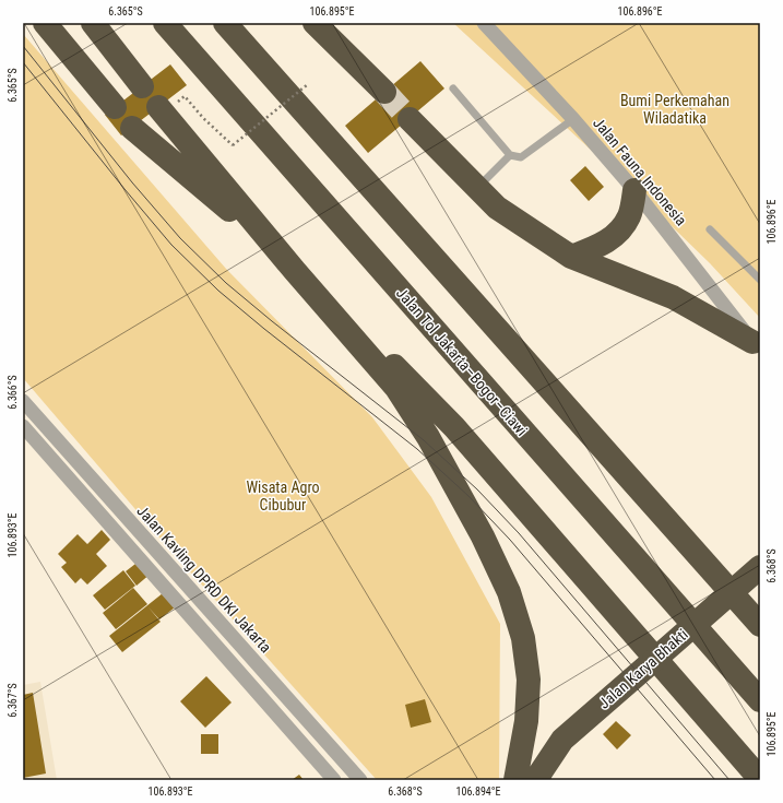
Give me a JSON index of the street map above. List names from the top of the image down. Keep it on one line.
{"streets":{"highway":["Jalan Tol Jakarta–Bogor–Ciawi","Jalan Karya Bhakti"],"street":["Jalan Fauna Indonesia","Jalan Kavling DPRD DKI Jakarta"]},"parks":["Bumi Perkemahan Wiladatika","Wisata Agro Cibubur"],"coordinates":["6.365°S","106.895°E","106.896°E","6.366°S","106.893°E","6.368°S","6.367°S","106.894°E"]}
